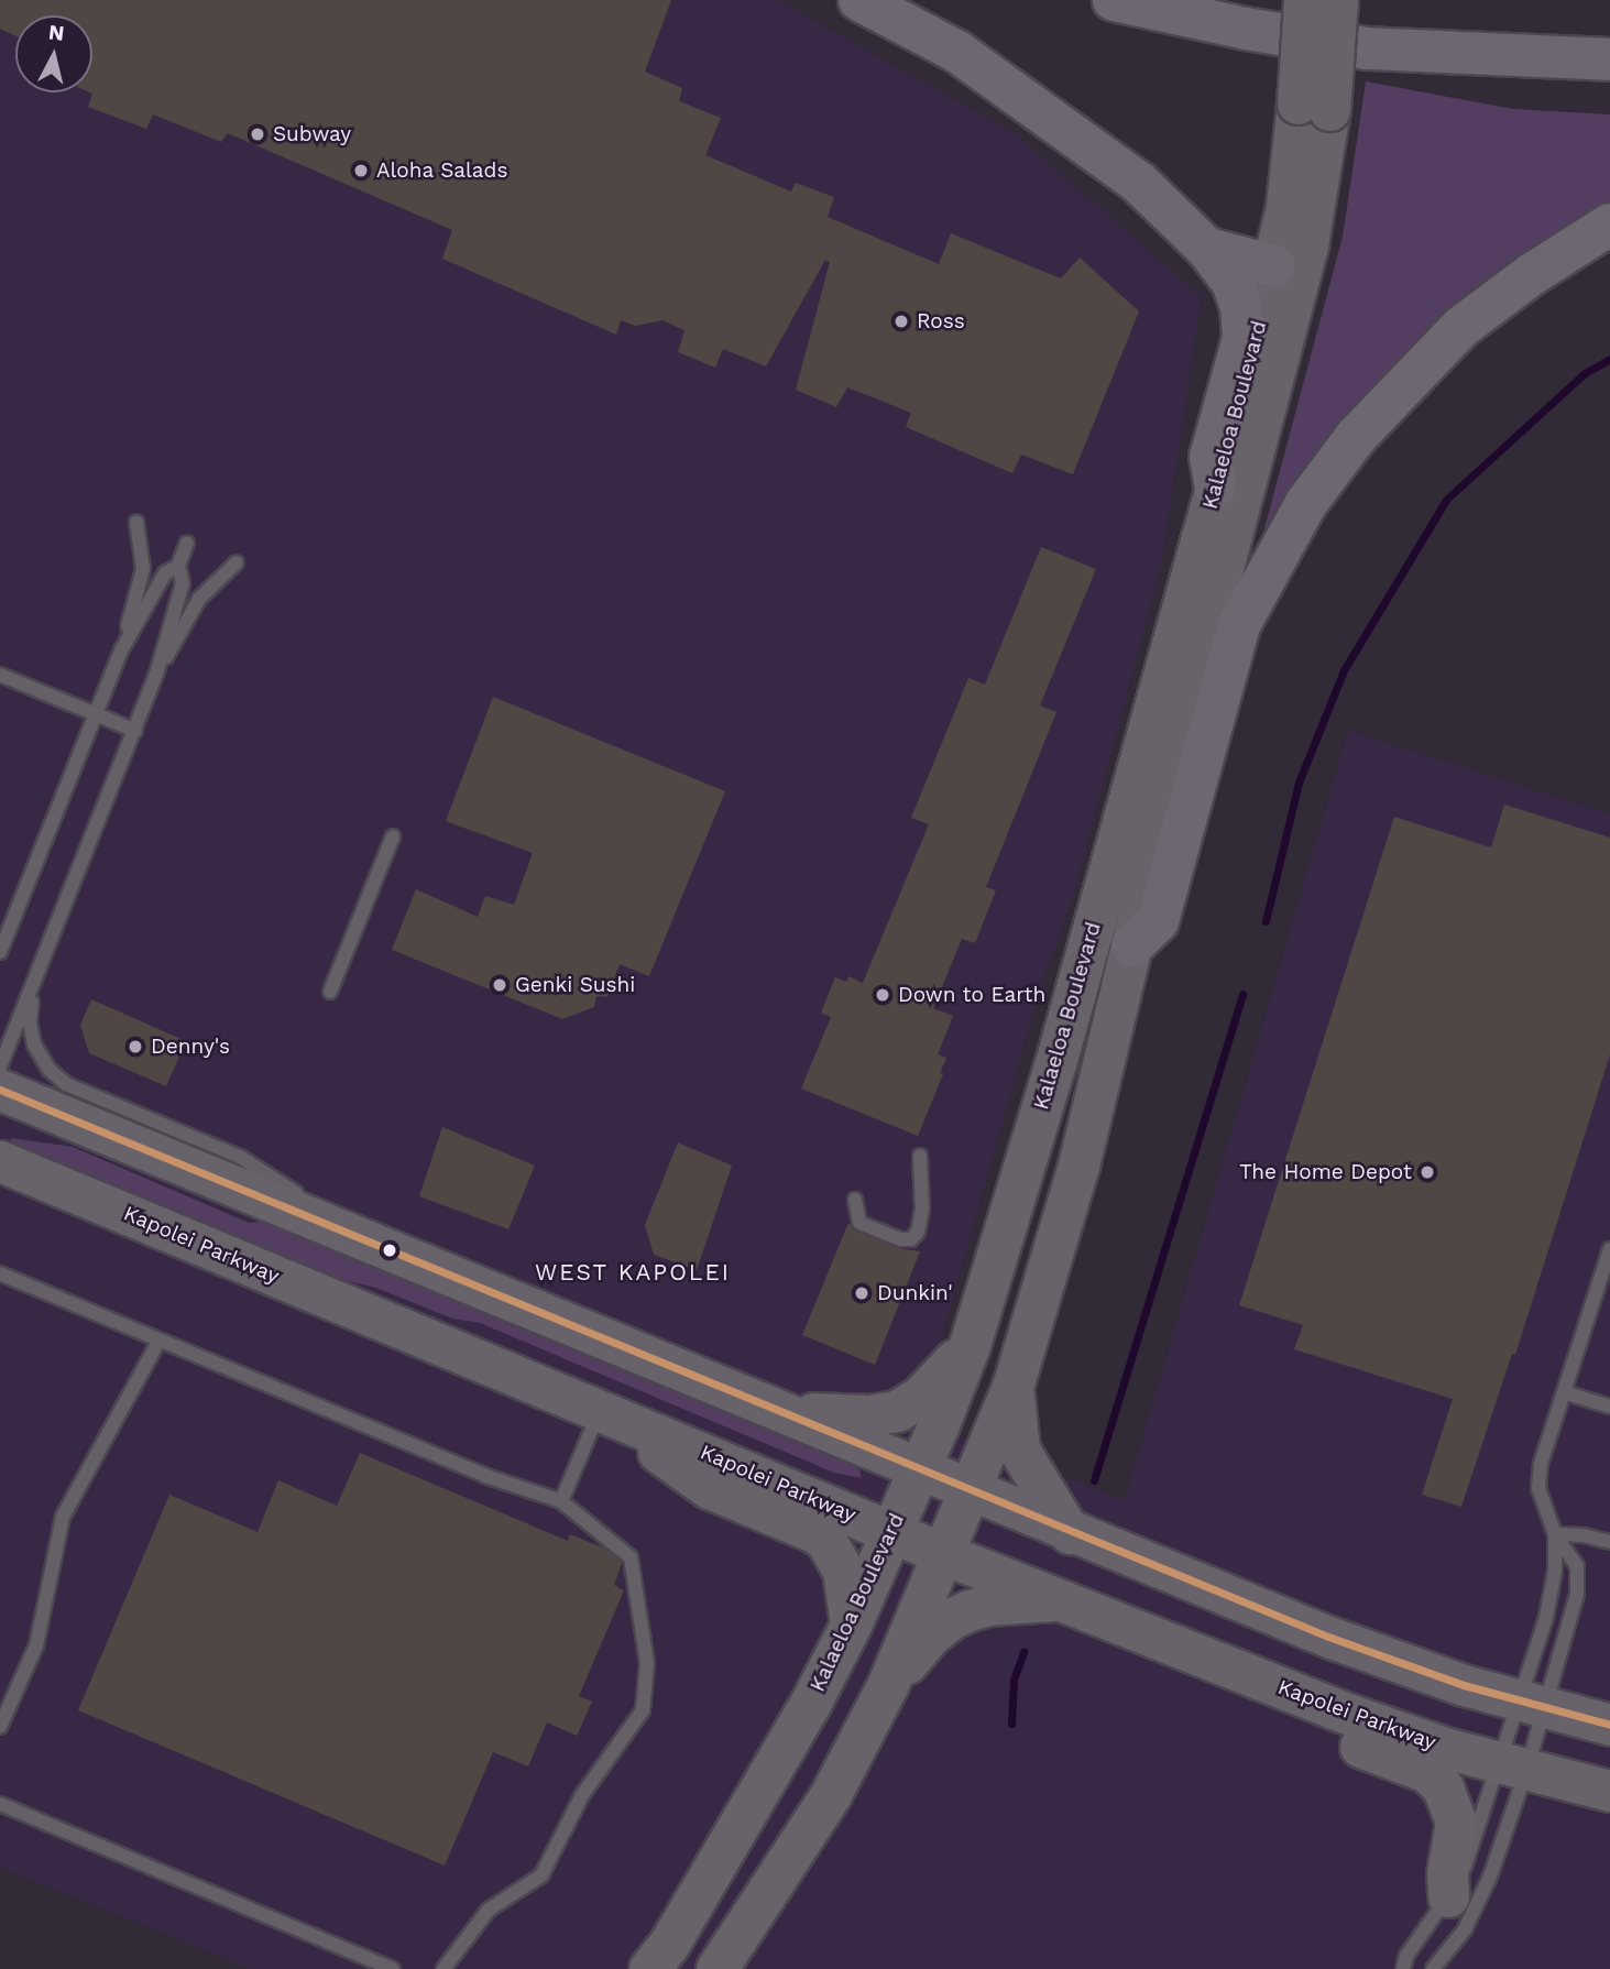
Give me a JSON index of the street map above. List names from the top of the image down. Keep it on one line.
{"streets":{"main road":["Kalaeloa Boulevard","Kapolei Parkway"]},"crossings":[["Kalaeloa Boulevard","Kapolei Parkway"]],"districts":["WEST KAPOLEI"],"places":["Subway","Aloha Salads","Ross","Genki Sushi","Down to Earth","Denny's","The Home Depot","Dunkin'"],"north":"top"}
